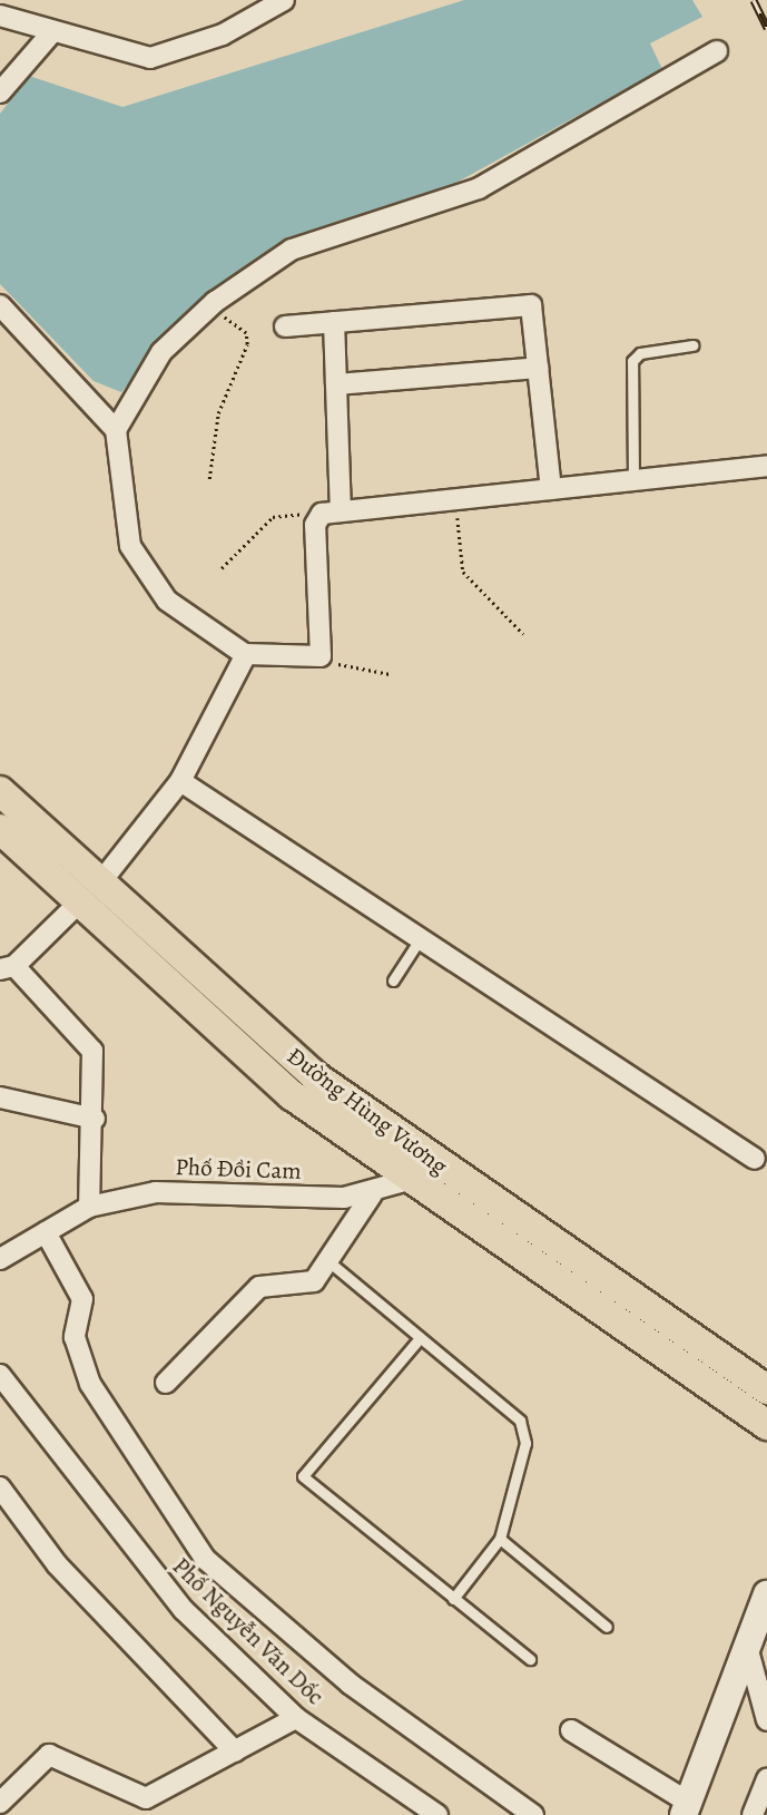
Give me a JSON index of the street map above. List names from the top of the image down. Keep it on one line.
{"streets":{"main road":["Đường Hùng Vương"],"street":["Phố Đồi Cam","Phố Nguyễn Văn Dốc"]},"crossings":[["Đường Hùng Vương","Phố Đồi Cam"]]}
